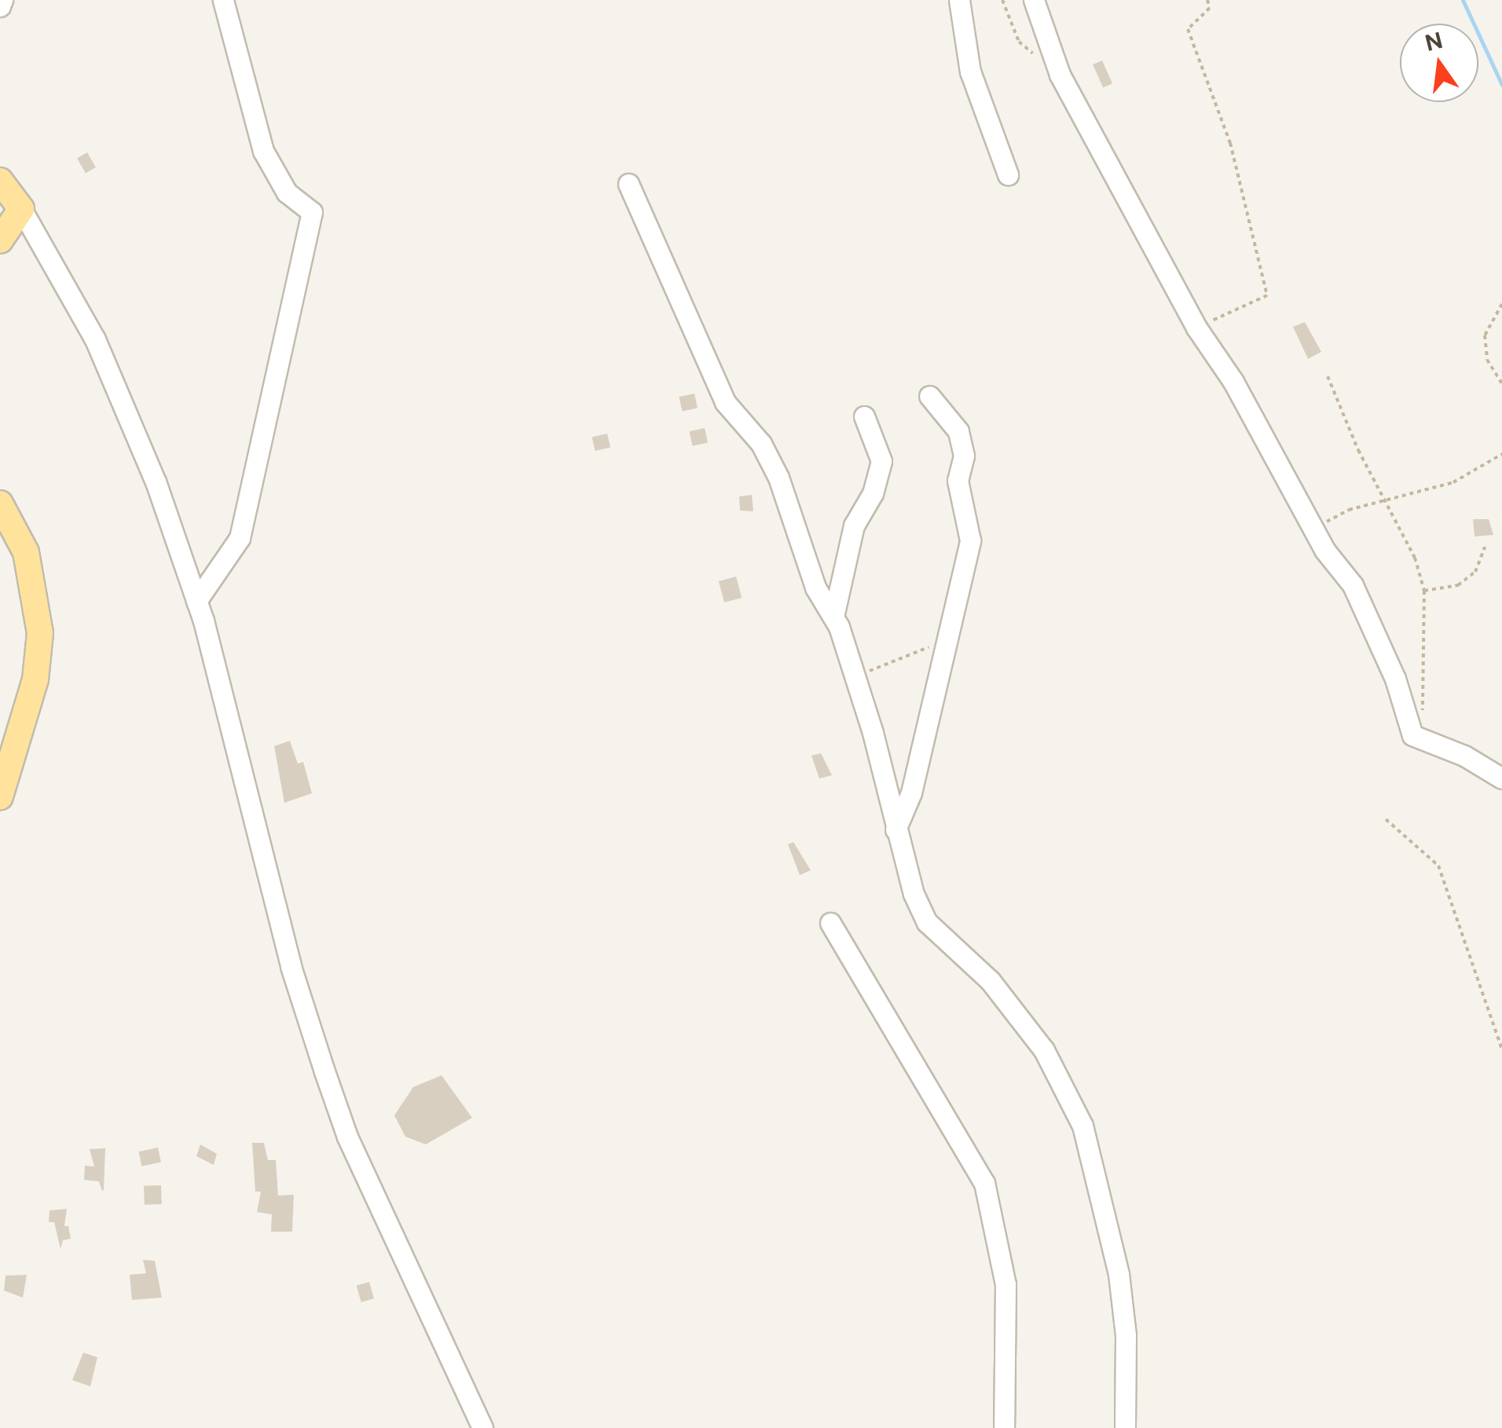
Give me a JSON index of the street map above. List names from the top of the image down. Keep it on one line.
{"north":"top"}
